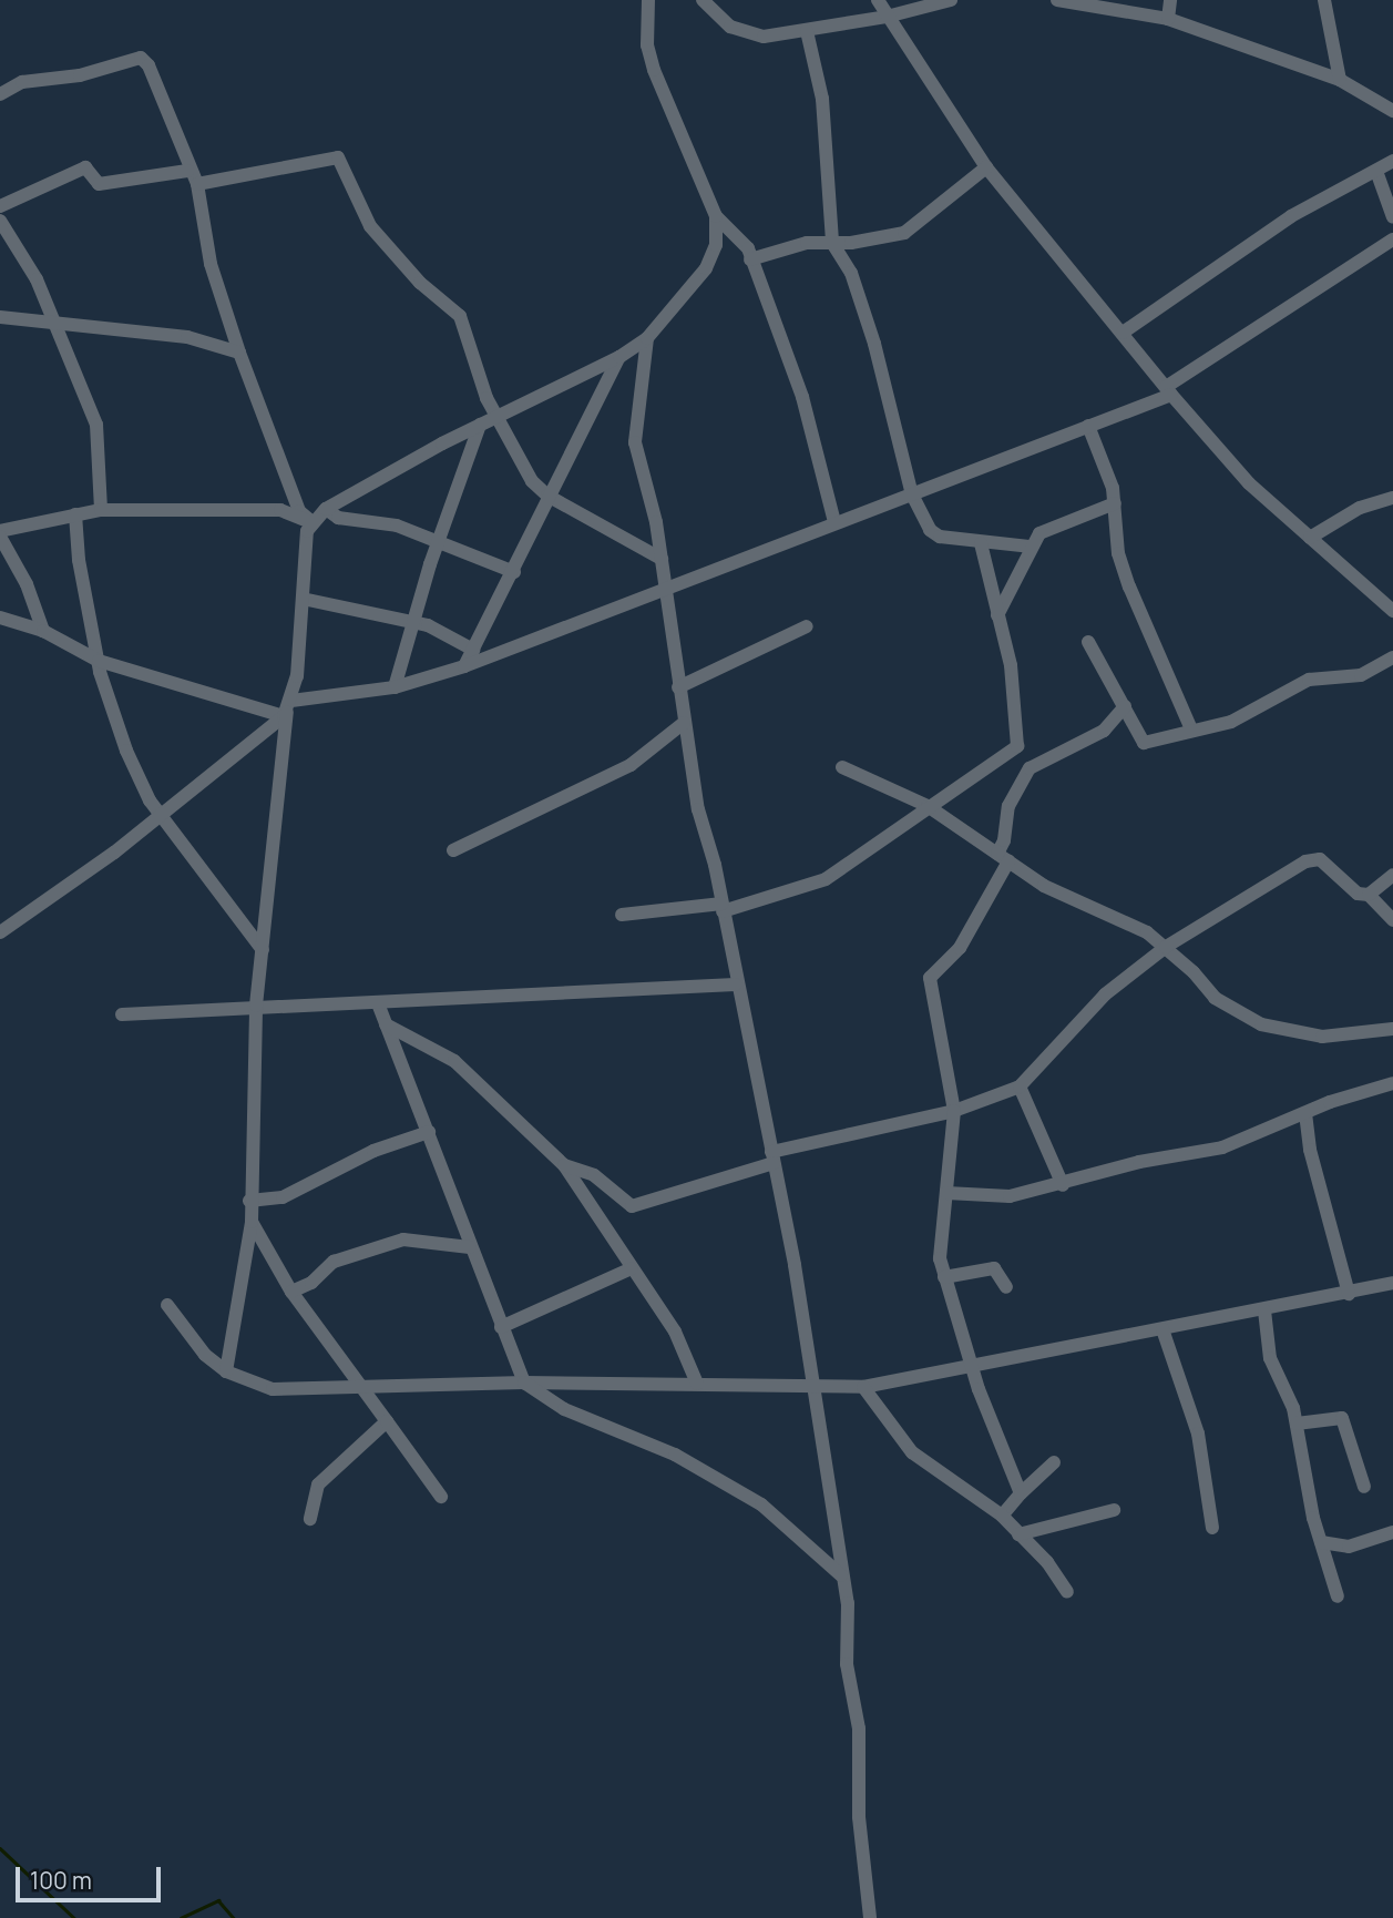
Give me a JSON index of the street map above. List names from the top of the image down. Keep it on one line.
{"scale_bar":"100 m"}
